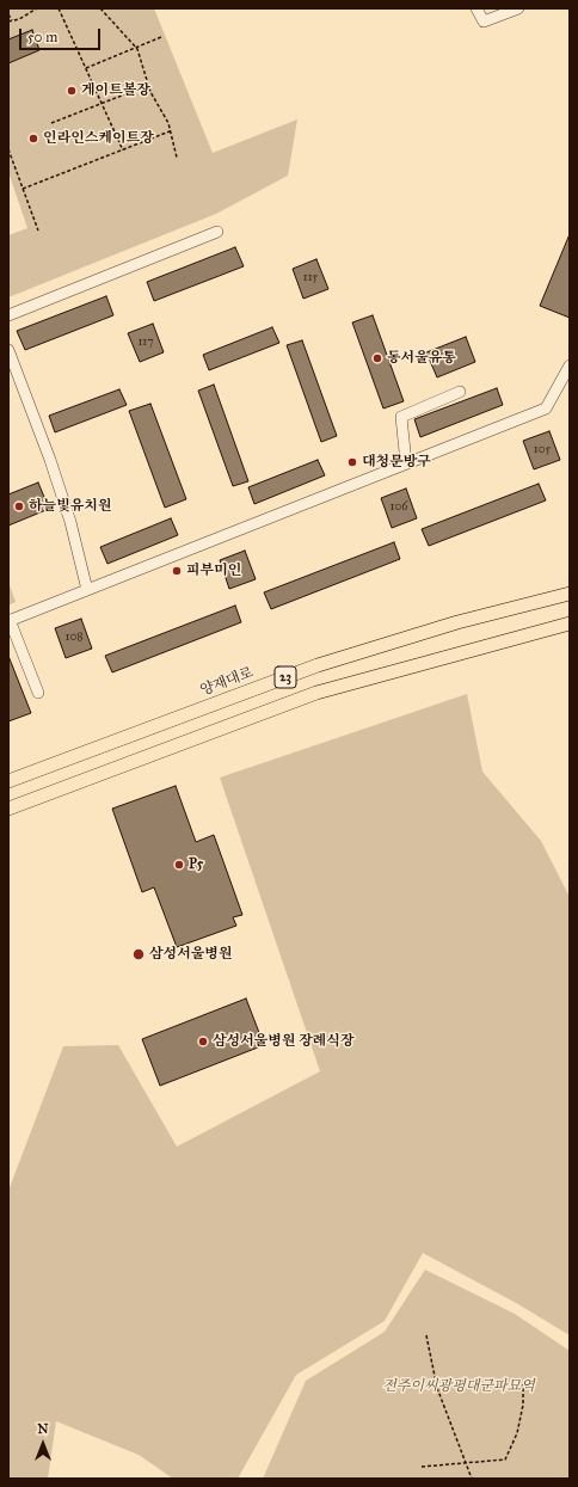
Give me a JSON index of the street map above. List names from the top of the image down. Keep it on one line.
{"streets":{"main road":["23","양재대로"]},"parks":["전주이씨광평대군파묘역"],"places":["게이트볼장","인라인스케이트장","동서울유통","대청문방구","하늘빛유치원","피부미인","P5","삼성서울병원","삼성서울병원 장례식장"],"house_numbers":["115","117","105","106","108"],"scale_bar":"50 m","north":"top"}
